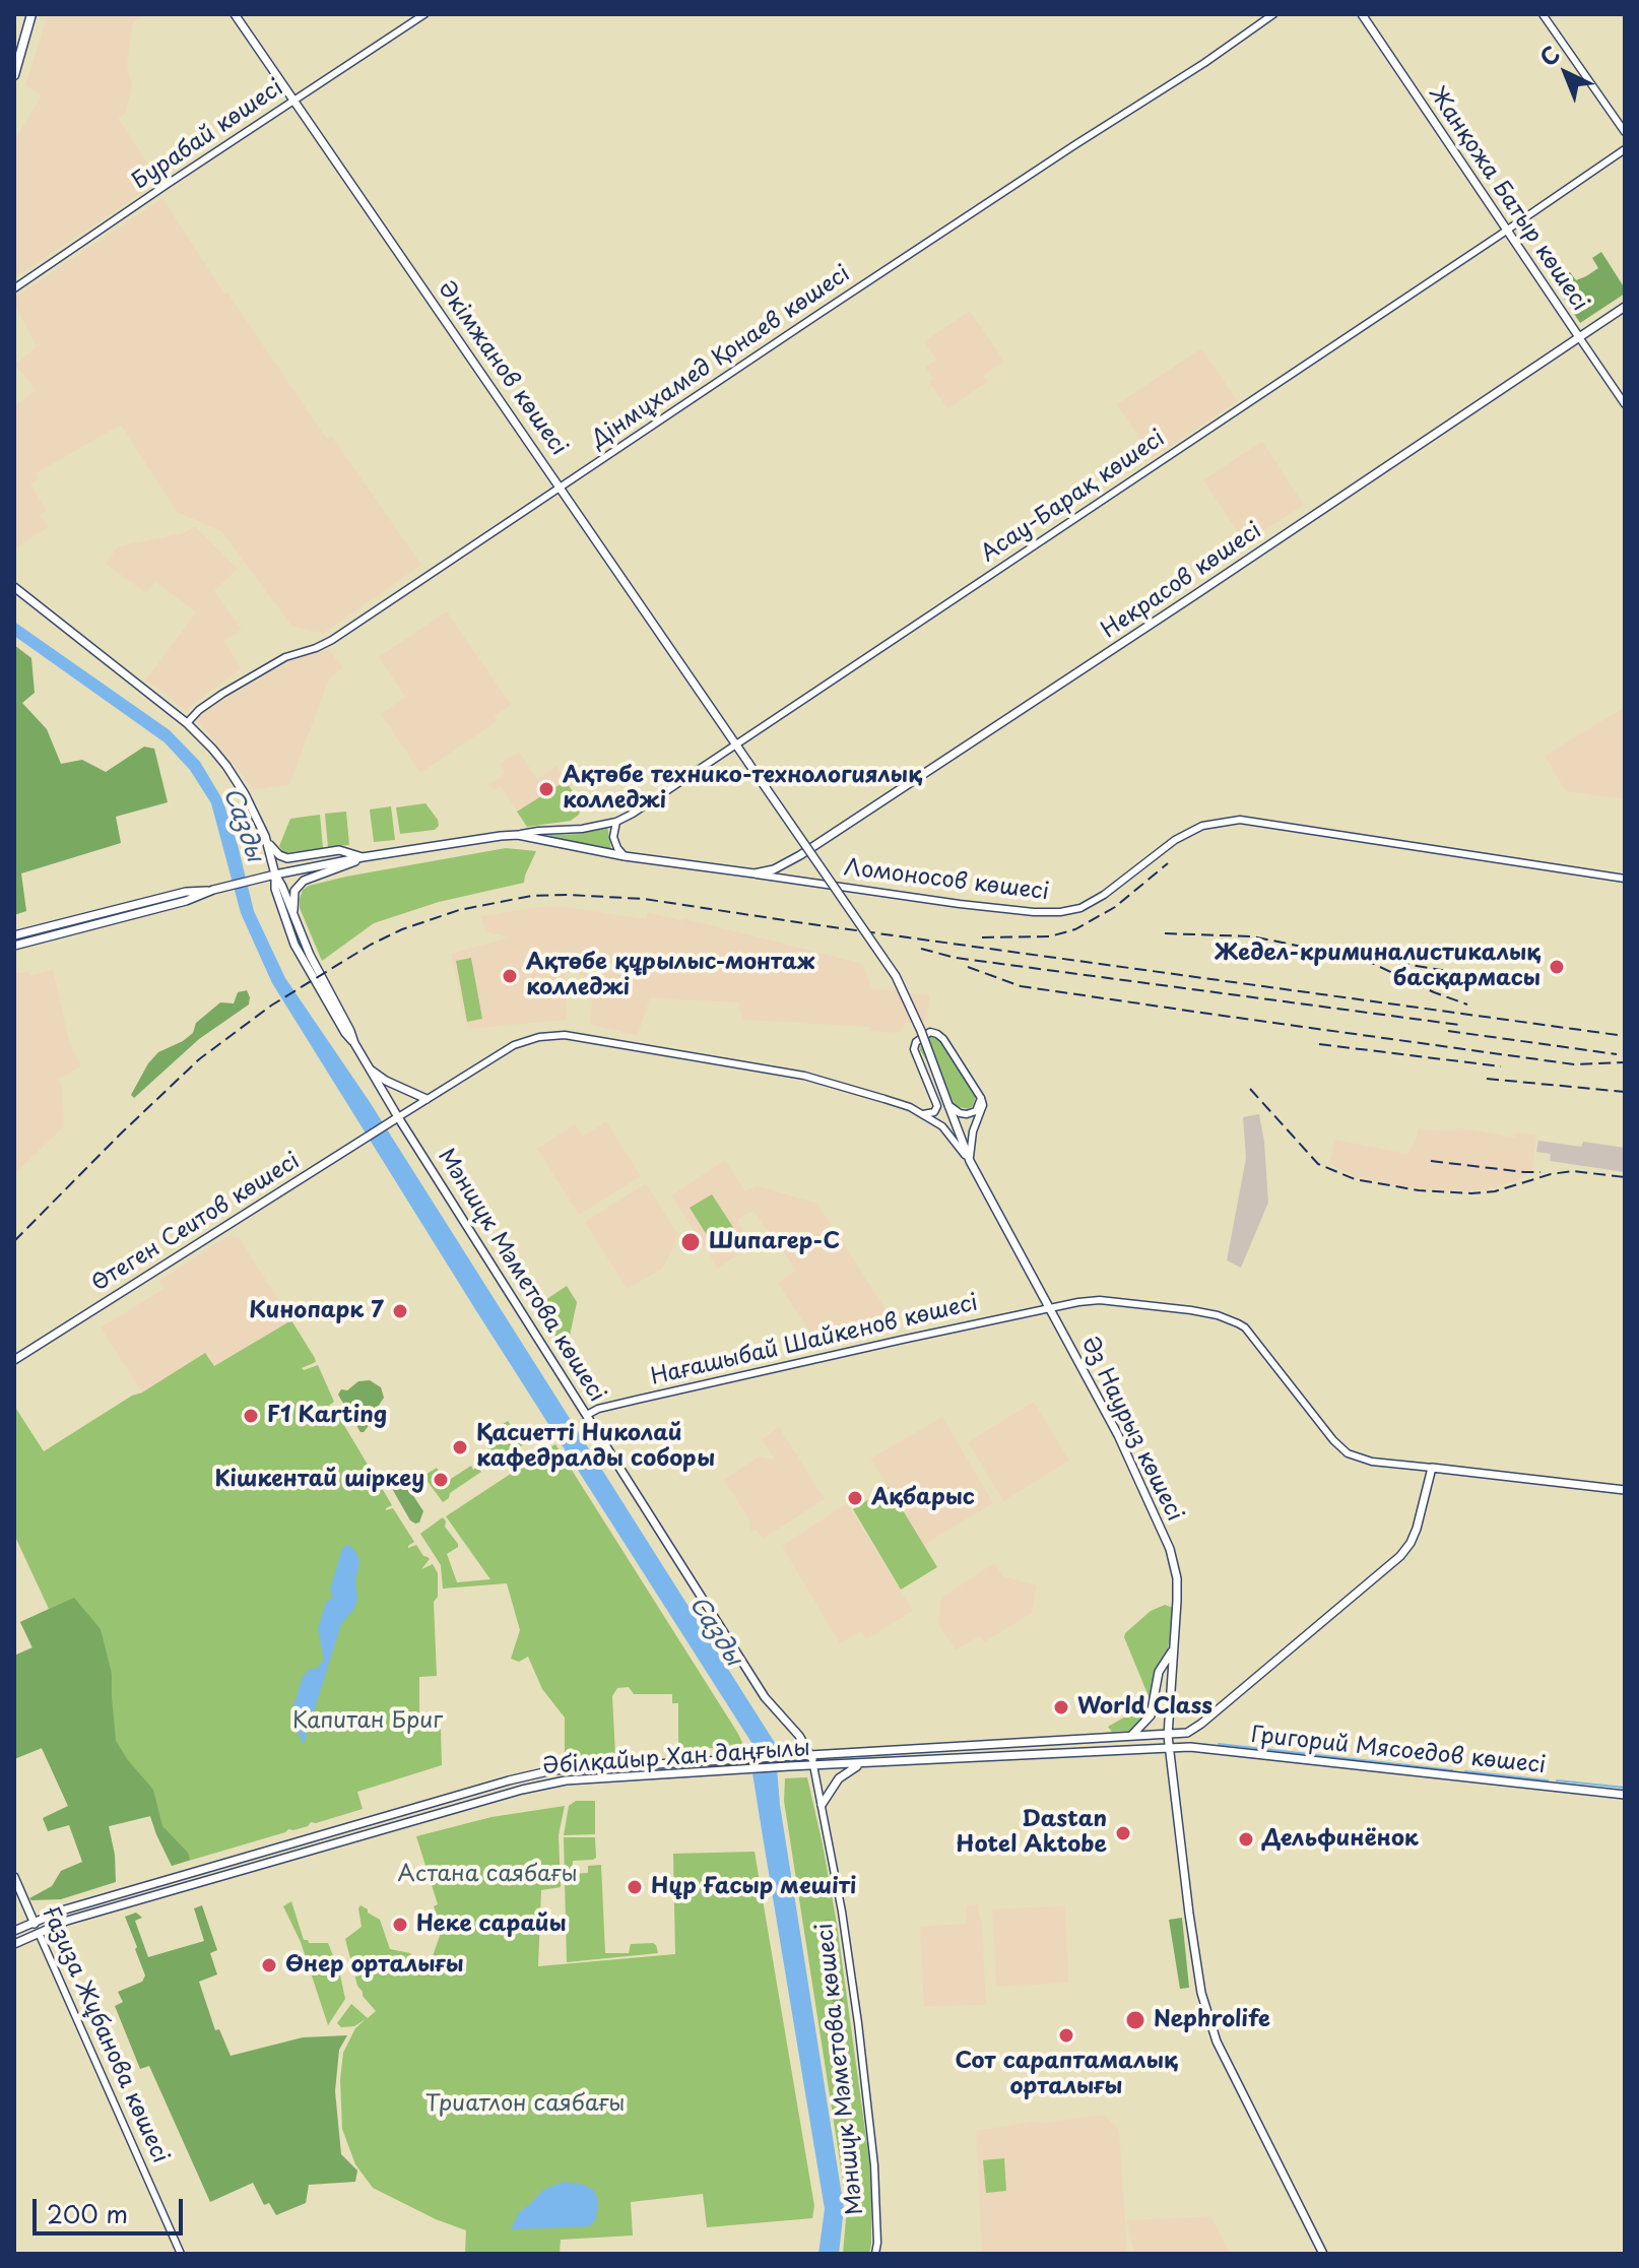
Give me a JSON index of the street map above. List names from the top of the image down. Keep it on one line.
{"streets":{"main road":["Жанқожа Батыр көшесі","Әкімжанов көшесі","Некрасов көшесі","Ломоносов көшесі","Өтеген Сеитов көшесі","Мәншүк Мәметова көшесі","Әз Наурыз көшесі","Григорий Мясоедов көшесі","Әбілқайыр Хан даңғылы","Ғазиза Жұбанова көшесі"],"street":["Бурабай көшесі","Дінмұхамед Қонаев көшесі","Асау-Барақ көшесі","Нағашыбай Шайкенов көшесі"]},"crossings":[["Бурабай көшесі","Әкімжанов көшесі"],["Жанқожа Батыр көшесі","Асау-Барақ көшесі"],["Жанқожа Батыр көшесі","Некрасов көшесі"],["Дінмұхамед Қонаев көшесі","Әкімжанов көшесі"],["Дінмұхамед Қонаев көшесі","Мәншүк Мәметова көшесі"],["Әкімжанов көшесі","Асау-Барақ көшесі"],["Әкімжанов көшесі","Әз Наурыз көшесі"],["Асау-Барақ көшесі","Ломоносов көшесі"],["Некрасов көшесі","Ломоносов көшесі"],["Өтеген Сеитов көшесі","Мәншүк Мәметова көшесі"],["Мәншүк Мәметова көшесі","Нағашыбай Шайкенов көшесі"],["Мәншүк Мәметова көшесі","Әбілқайыр Хан даңғылы"],["Нағашыбай Шайкенов көшесі","Әз Наурыз көшесі"],["Әз Наурыз көшесі","Григорий Мясоедов көшесі"],["Әз Наурыз көшесі","Әбілқайыр Хан даңғылы"],["Григорий Мясоедов көшесі","Әбілқайыр Хан даңғылы"],["Әбілқайыр Хан даңғылы","Ғазиза Жұбанова көшесі"]],"water":["Сазды"],"parks":["Капитан Бриг","Астана саябағы","Триатлон саябағы"],"places":["Ақтөбе технико-технологиялық колледжі","Жедел-криминалистикалық басқармасы","Ақтөбе құрылыс-монтаж колледжі","Шипагер-С","Кинопарк 7","F1 Karting","Қасиетті Николай кафедралды соборы","Кішкентай шіркеу","Ақбарыс","World Class","Dastan Hotel Aktobe","Дельфинёнок","Нұр Ғасыр мешіті","Неке сарайы","Өнер орталығы","Nephrolife","Сот сараптамалық орталығы"],"scale_bar":"200 m","north":"top left"}
